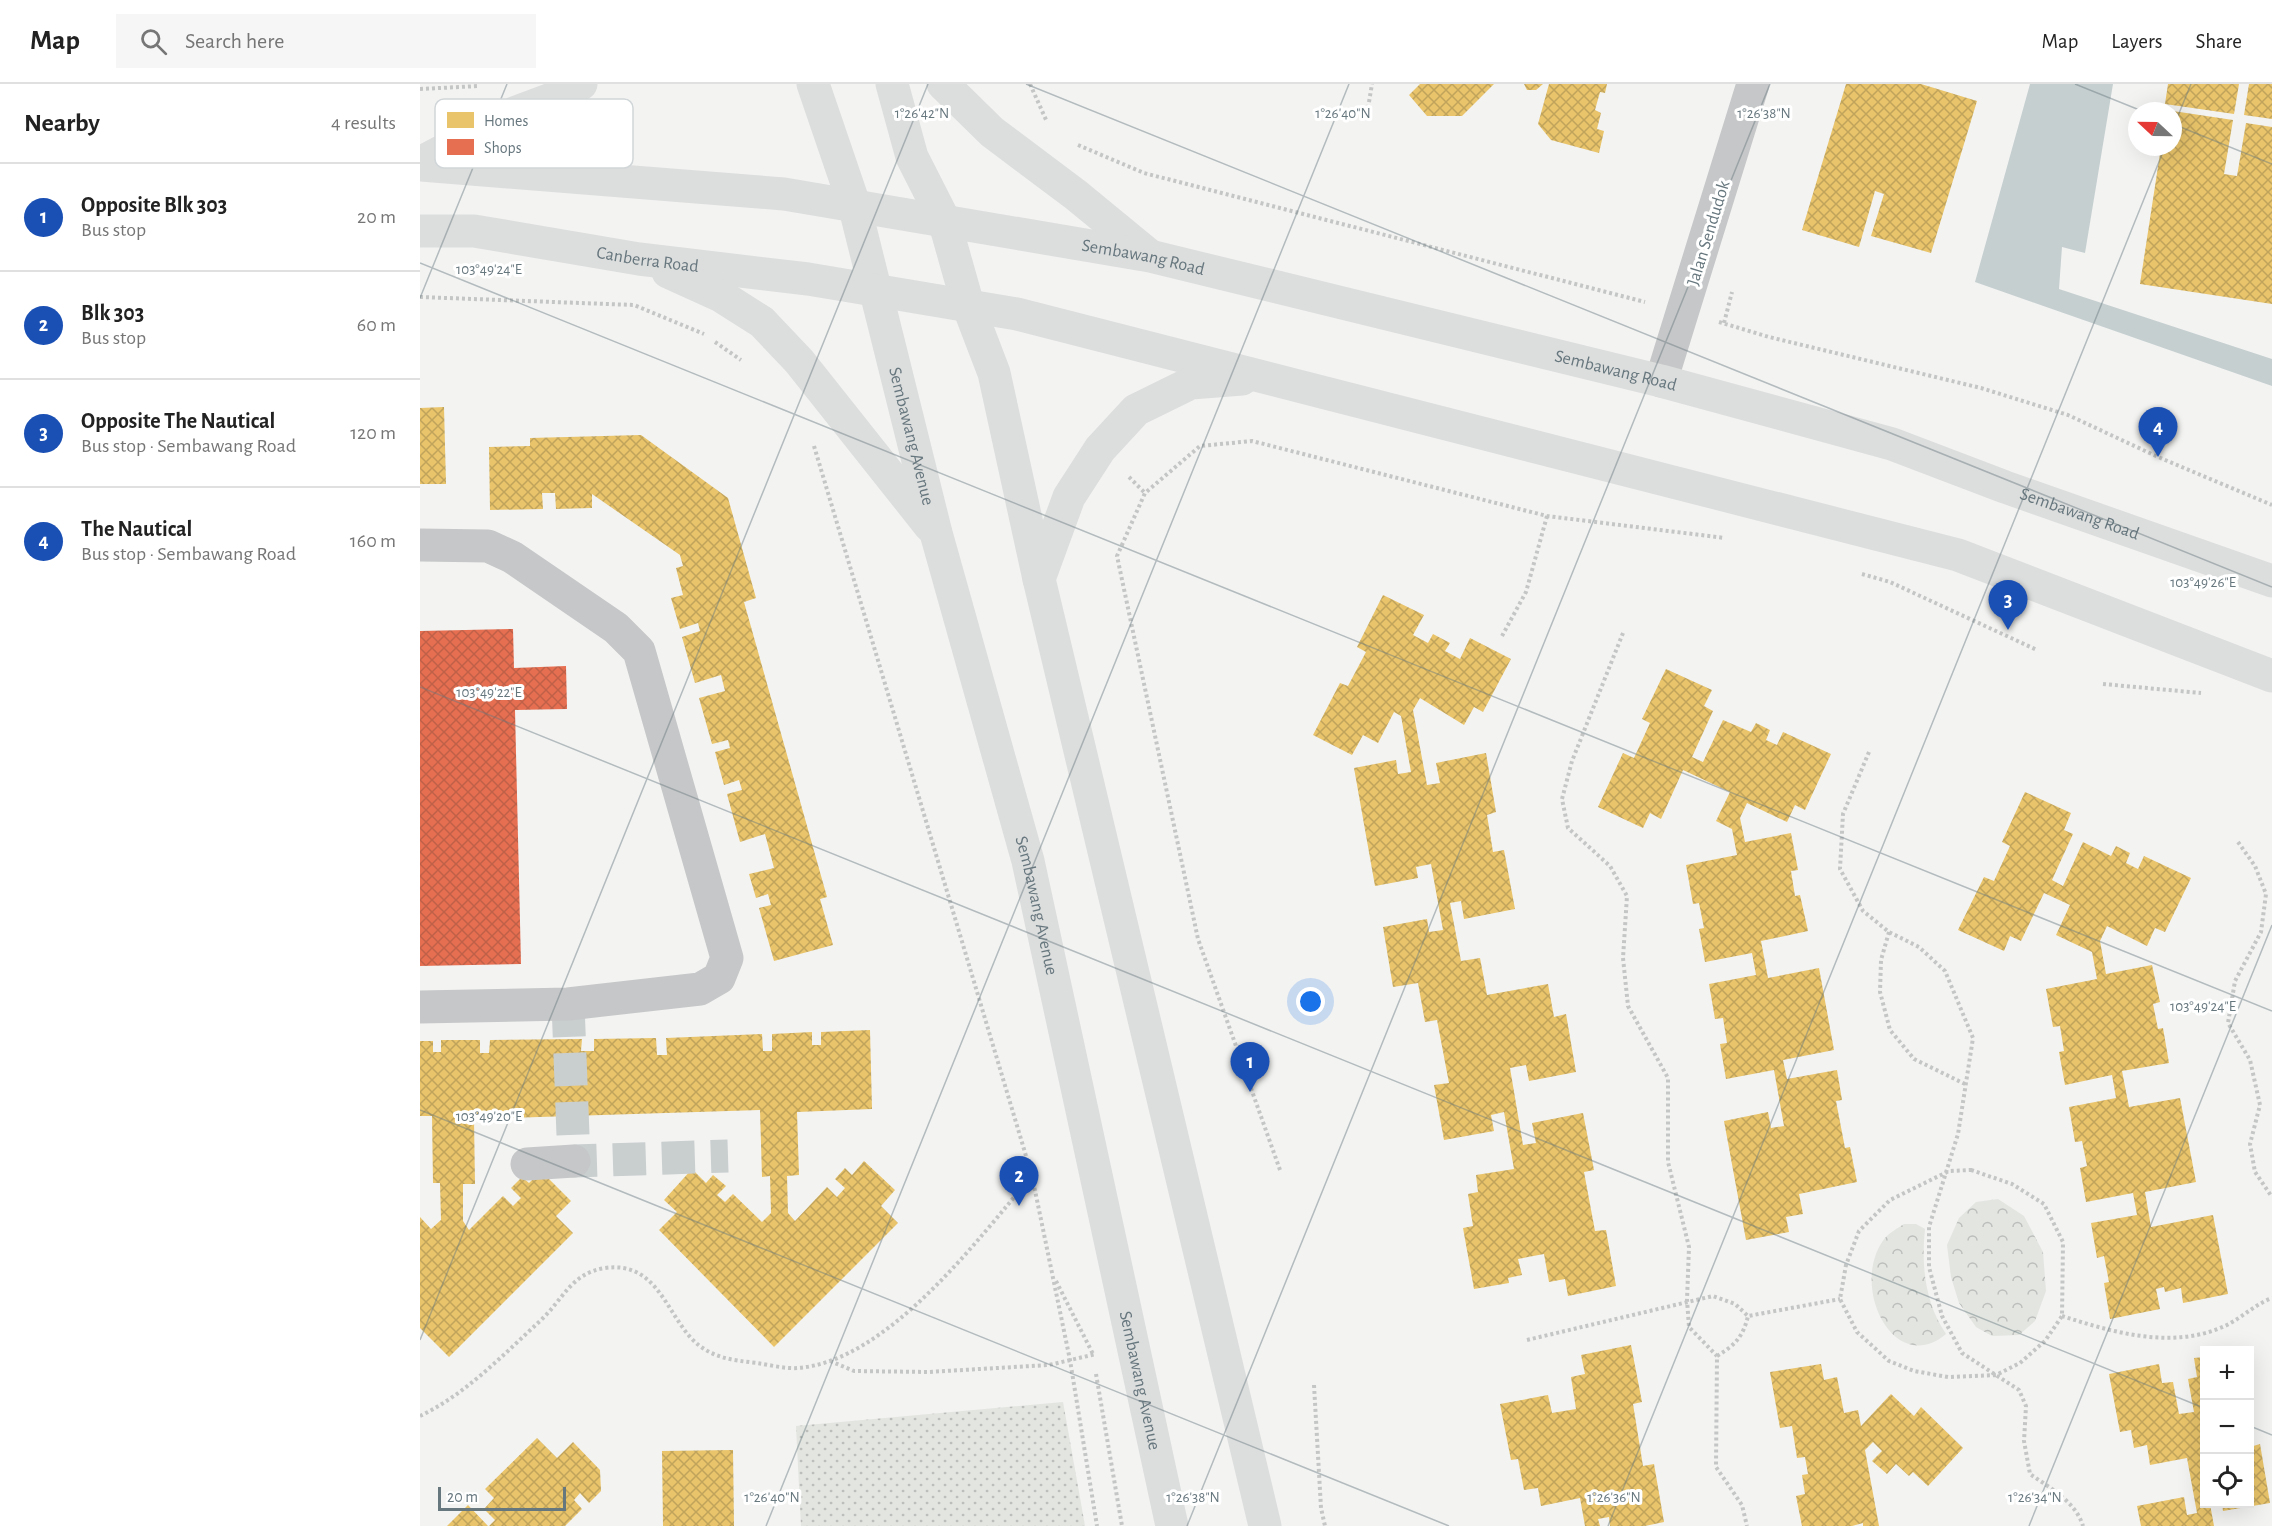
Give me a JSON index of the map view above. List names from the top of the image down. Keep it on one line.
{"streets":{"main road":["Sembawang Road","Canberra Road","Sembawang Avenue"],"street":["Jalan Sendudok"]},"crossings":[["Jalan Sendudok","Sembawang Road"],["Canberra Road","Sembawang Avenue"]],"legend":["Homes","Shops"],"scale_bar":"20 m","north":"left","page":{"header":"Map","search":"Search here","nav":["Map","Layers","Share"],"heading":["Nearby","4 results"],"list":[{"mark":"1","name":"Opposite Blk 303","note":"Bus stop","value":"20 m"},{"mark":"2","name":"Blk 303","note":"Bus stop","value":"60 m"},{"mark":"3","name":"Opposite The Nautical","note":"Bus stop · Sembawang Road","value":"120 m"},{"mark":"4","name":"The Nautical","note":"Bus stop · Sembawang Road","value":"160 m"}],"pins":["4","3","1","2"],"map_buttons":["+","−"],"scale":"20 m"},"coordinates":["1°26'42\"N","1°26'40\"N","1°26'38\"N","103°49'24\"E","103°49'26\"E","103°49'22\"E","103°49'20\"E","1°26'36\"N","1°26'34\"N"]}
